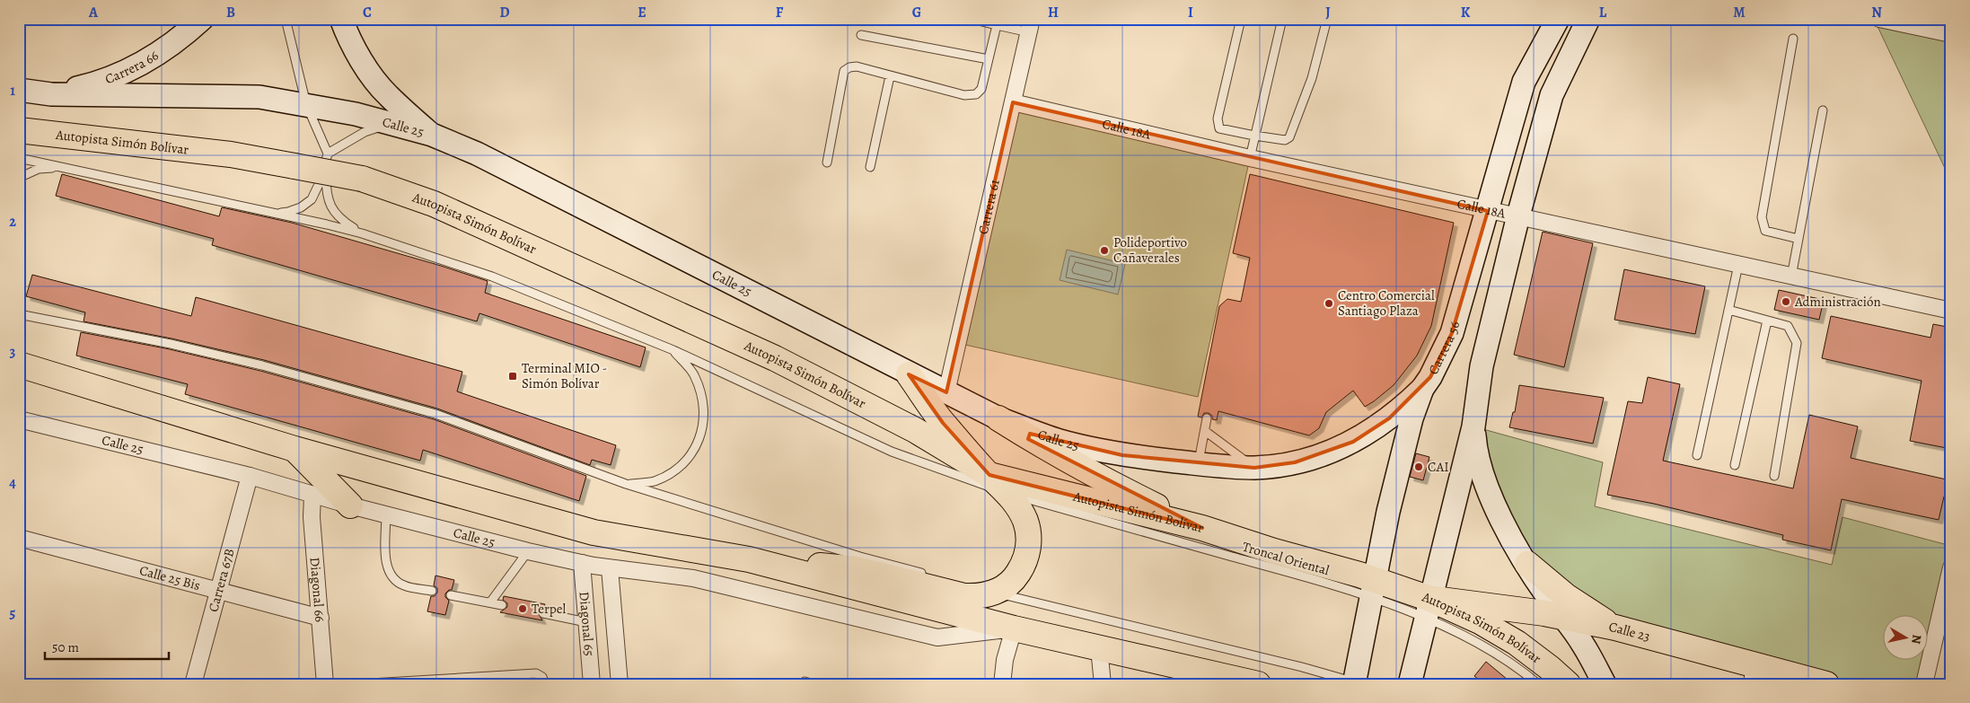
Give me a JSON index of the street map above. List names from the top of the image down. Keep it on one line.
{"streets":{"main road":["Autopista Simón Bolívar","Calle 23"],"street":["Carrera 66","Calle 25","Calle 18A","Carrera 61","Carrera 56","Calle 25 Bis","Carrera 67B","Diagonal 66","Diagonal 65"],"lane":["Troncal Oriental"]},"crossings":[["Carrera 66","Calle 25"],["Calle 25","Carrera 61"],["Calle 25","Carrera 56"],["Calle 25","Carrera 67B"],["Calle 25","Diagonal 66"],["Calle 25","Diagonal 65"],["Calle 18A","Carrera 61"],["Calle 18A","Carrera 56"],["Autopista Simón Bolívar","Carrera 56"],["Autopista Simón Bolívar","Troncal Oriental"],["Autopista Simón Bolívar","Calle 23"],["Carrera 56","Troncal Oriental"],["Calle 25 Bis","Carrera 67B"],["Calle 25 Bis","Diagonal 66"]],"places":{"other":["Polideportivo Cañaverales","Administración","Centro Comercial Santiago Plaza","CAI","Terpel"],"transit":["Terminal MIO - Simón Bolívar"]},"scale_bar":"50 m","north":"right","grid":{"columns":["A","B","C","D","E","F","G","H","I","J","K","L","M","N"],"rows":["1","2","3","4","5"]}}
